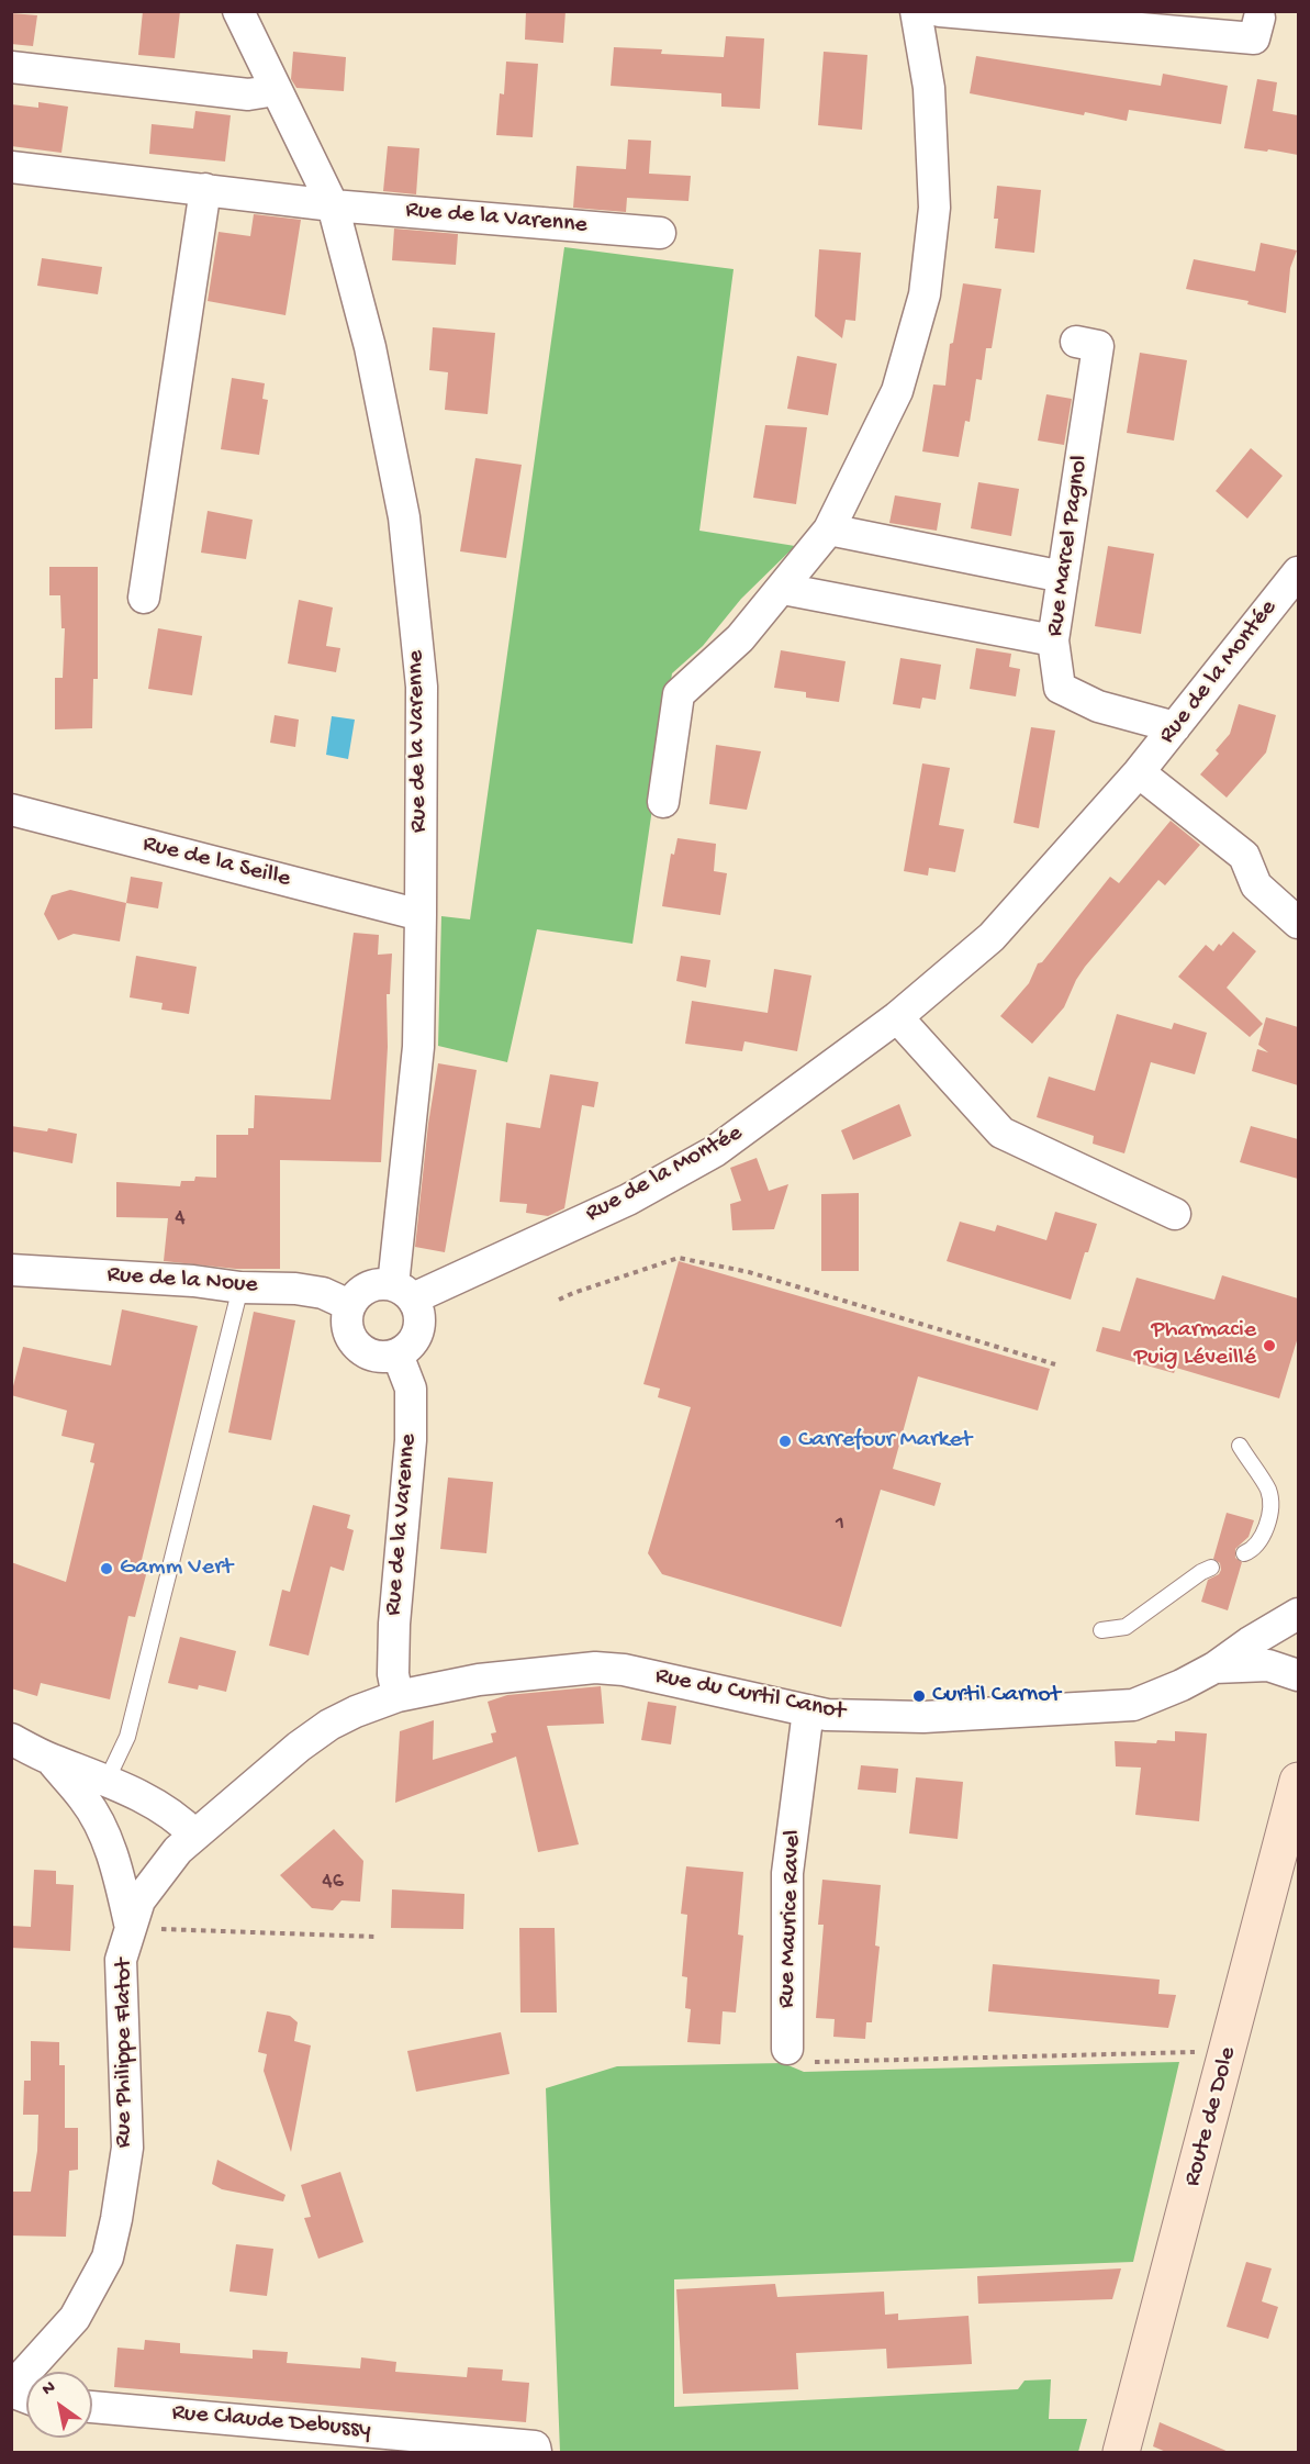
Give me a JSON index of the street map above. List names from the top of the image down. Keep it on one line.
{"streets":{"main road":["Route de Dole"],"street":["Rue de la Varenne","Rue Marcel Pagnol","Rue de la Montée","Rue de la Seille","Rue de la Noue","Rue du Curtil Canot","Rue Maurice Ravel","Rue Philippe Flatot","Rue Claude Debussy"]},"crossings":[["Rue de la Varenne","Rue de la Montée"],["Rue de la Varenne","Rue de la Seille"],["Rue de la Varenne","Rue de la Noue"],["Rue de la Varenne","Rue du Curtil Canot"],["Rue de la Varenne","Rue Philippe Flatot"],["Rue Marcel Pagnol","Rue de la Montée"],["Rue de la Montée","Rue de la Noue"],["Rue du Curtil Canot","Rue Maurice Ravel"],["Rue du Curtil Canot","Rue Philippe Flatot"]],"places":["Pharmacie Puig Léveillé","Carrefour Market","Gamm Vert","Curtil Carnot"],"house_numbers":["4","1","46"],"north":"top left"}
